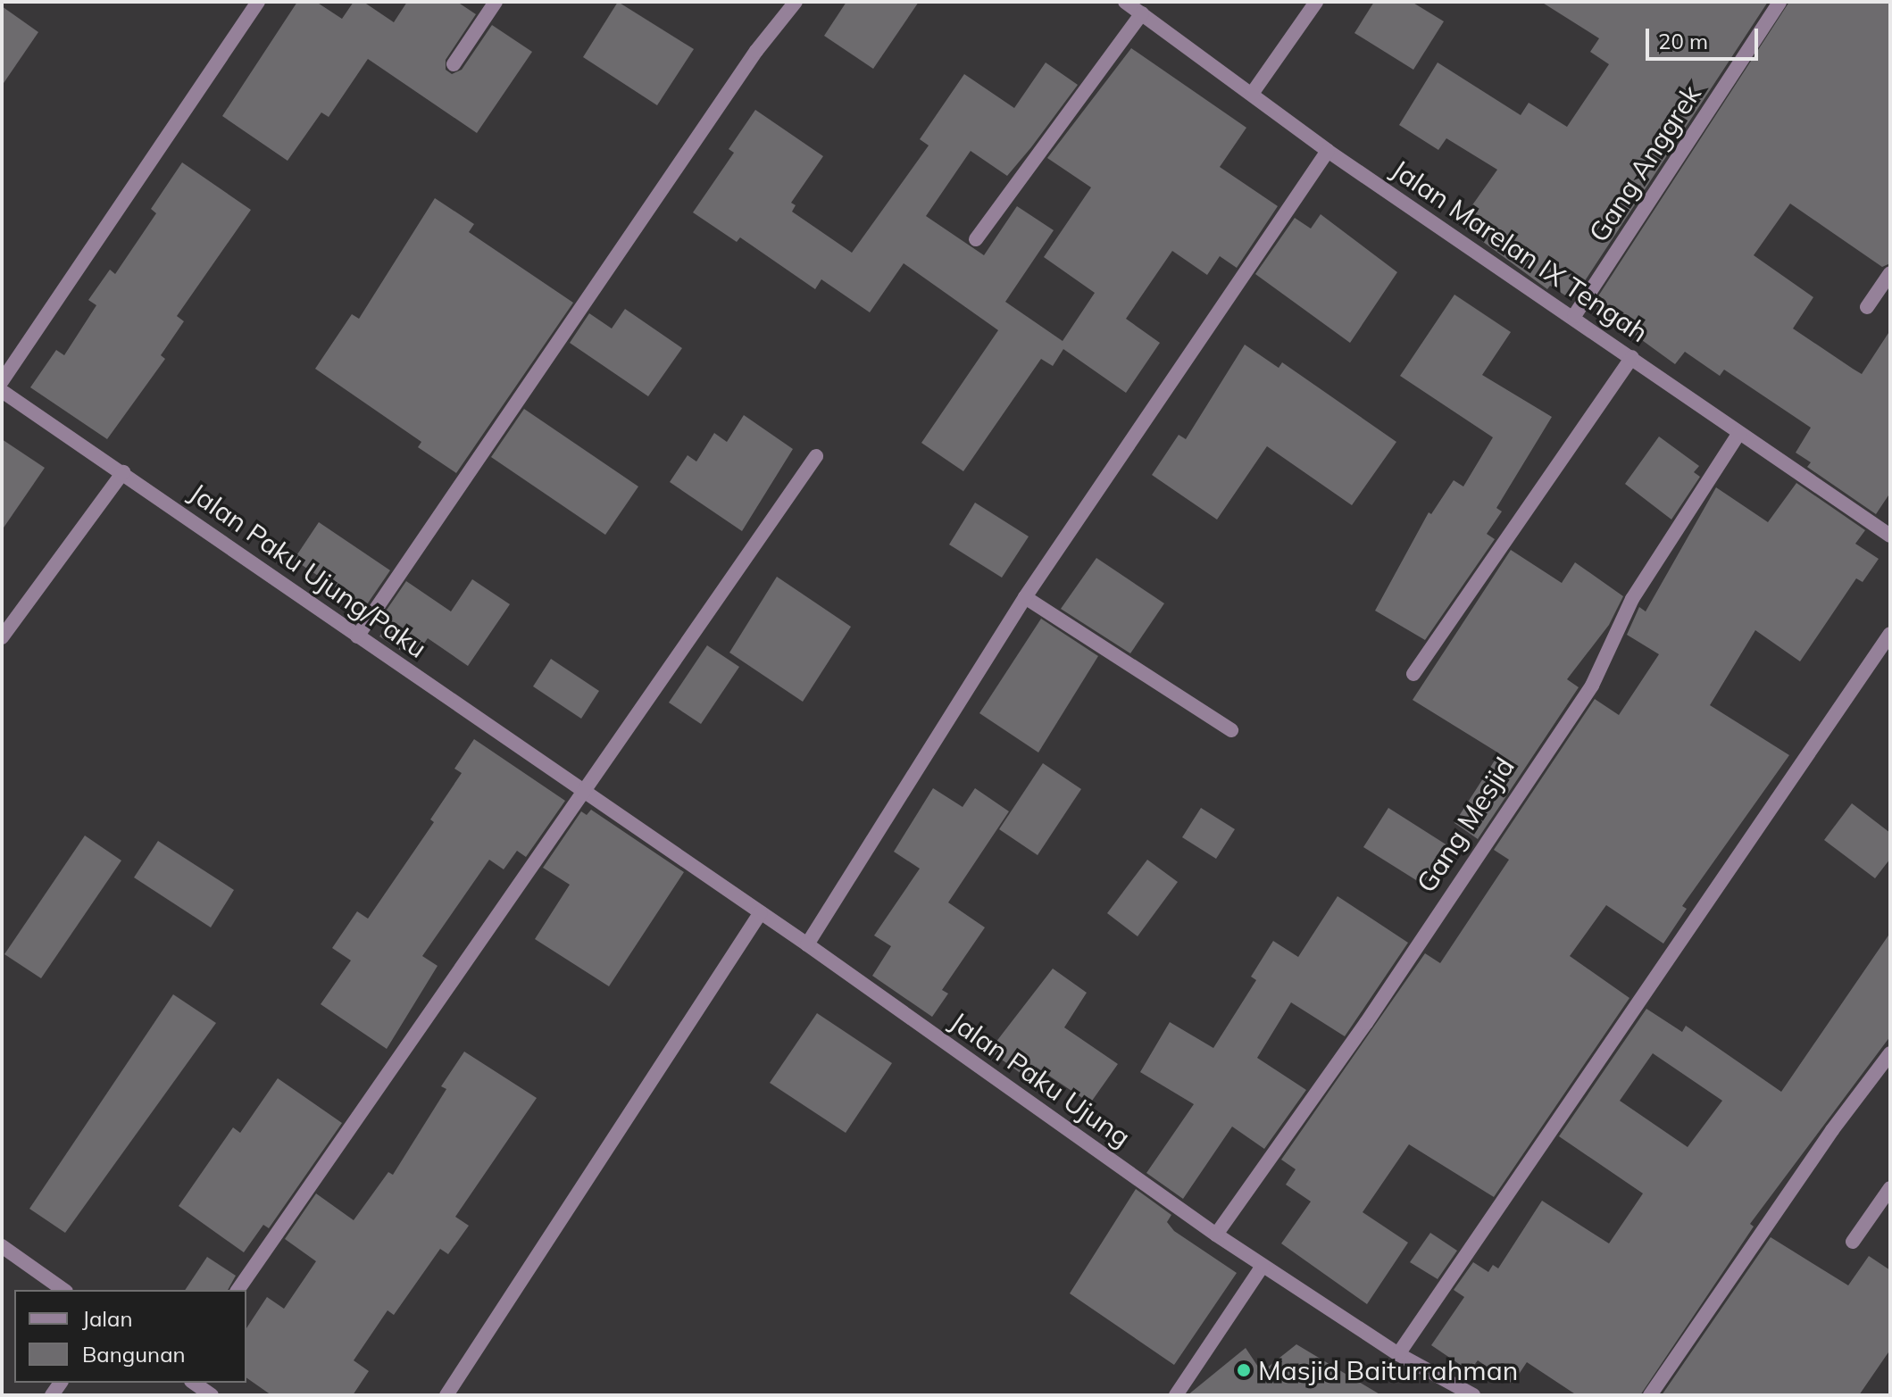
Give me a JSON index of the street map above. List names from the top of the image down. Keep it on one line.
{"streets":{"street":["Gang Anggrek","Jalan Marelan IX Tengah","Jalan Paku Ujung/Paku","Gang Mesjid","Jalan Paku Ujung"]},"crossings":[["Gang Anggrek","Jalan Marelan IX Tengah"],["Jalan Marelan IX Tengah","Gang Mesjid"],["Jalan Paku Ujung/Paku","Jalan Paku Ujung"],["Gang Mesjid","Jalan Paku Ujung"]],"places":["Masjid Baiturrahman"],"legend":["Jalan","Bangunan"],"scale_bar":"20 m"}
